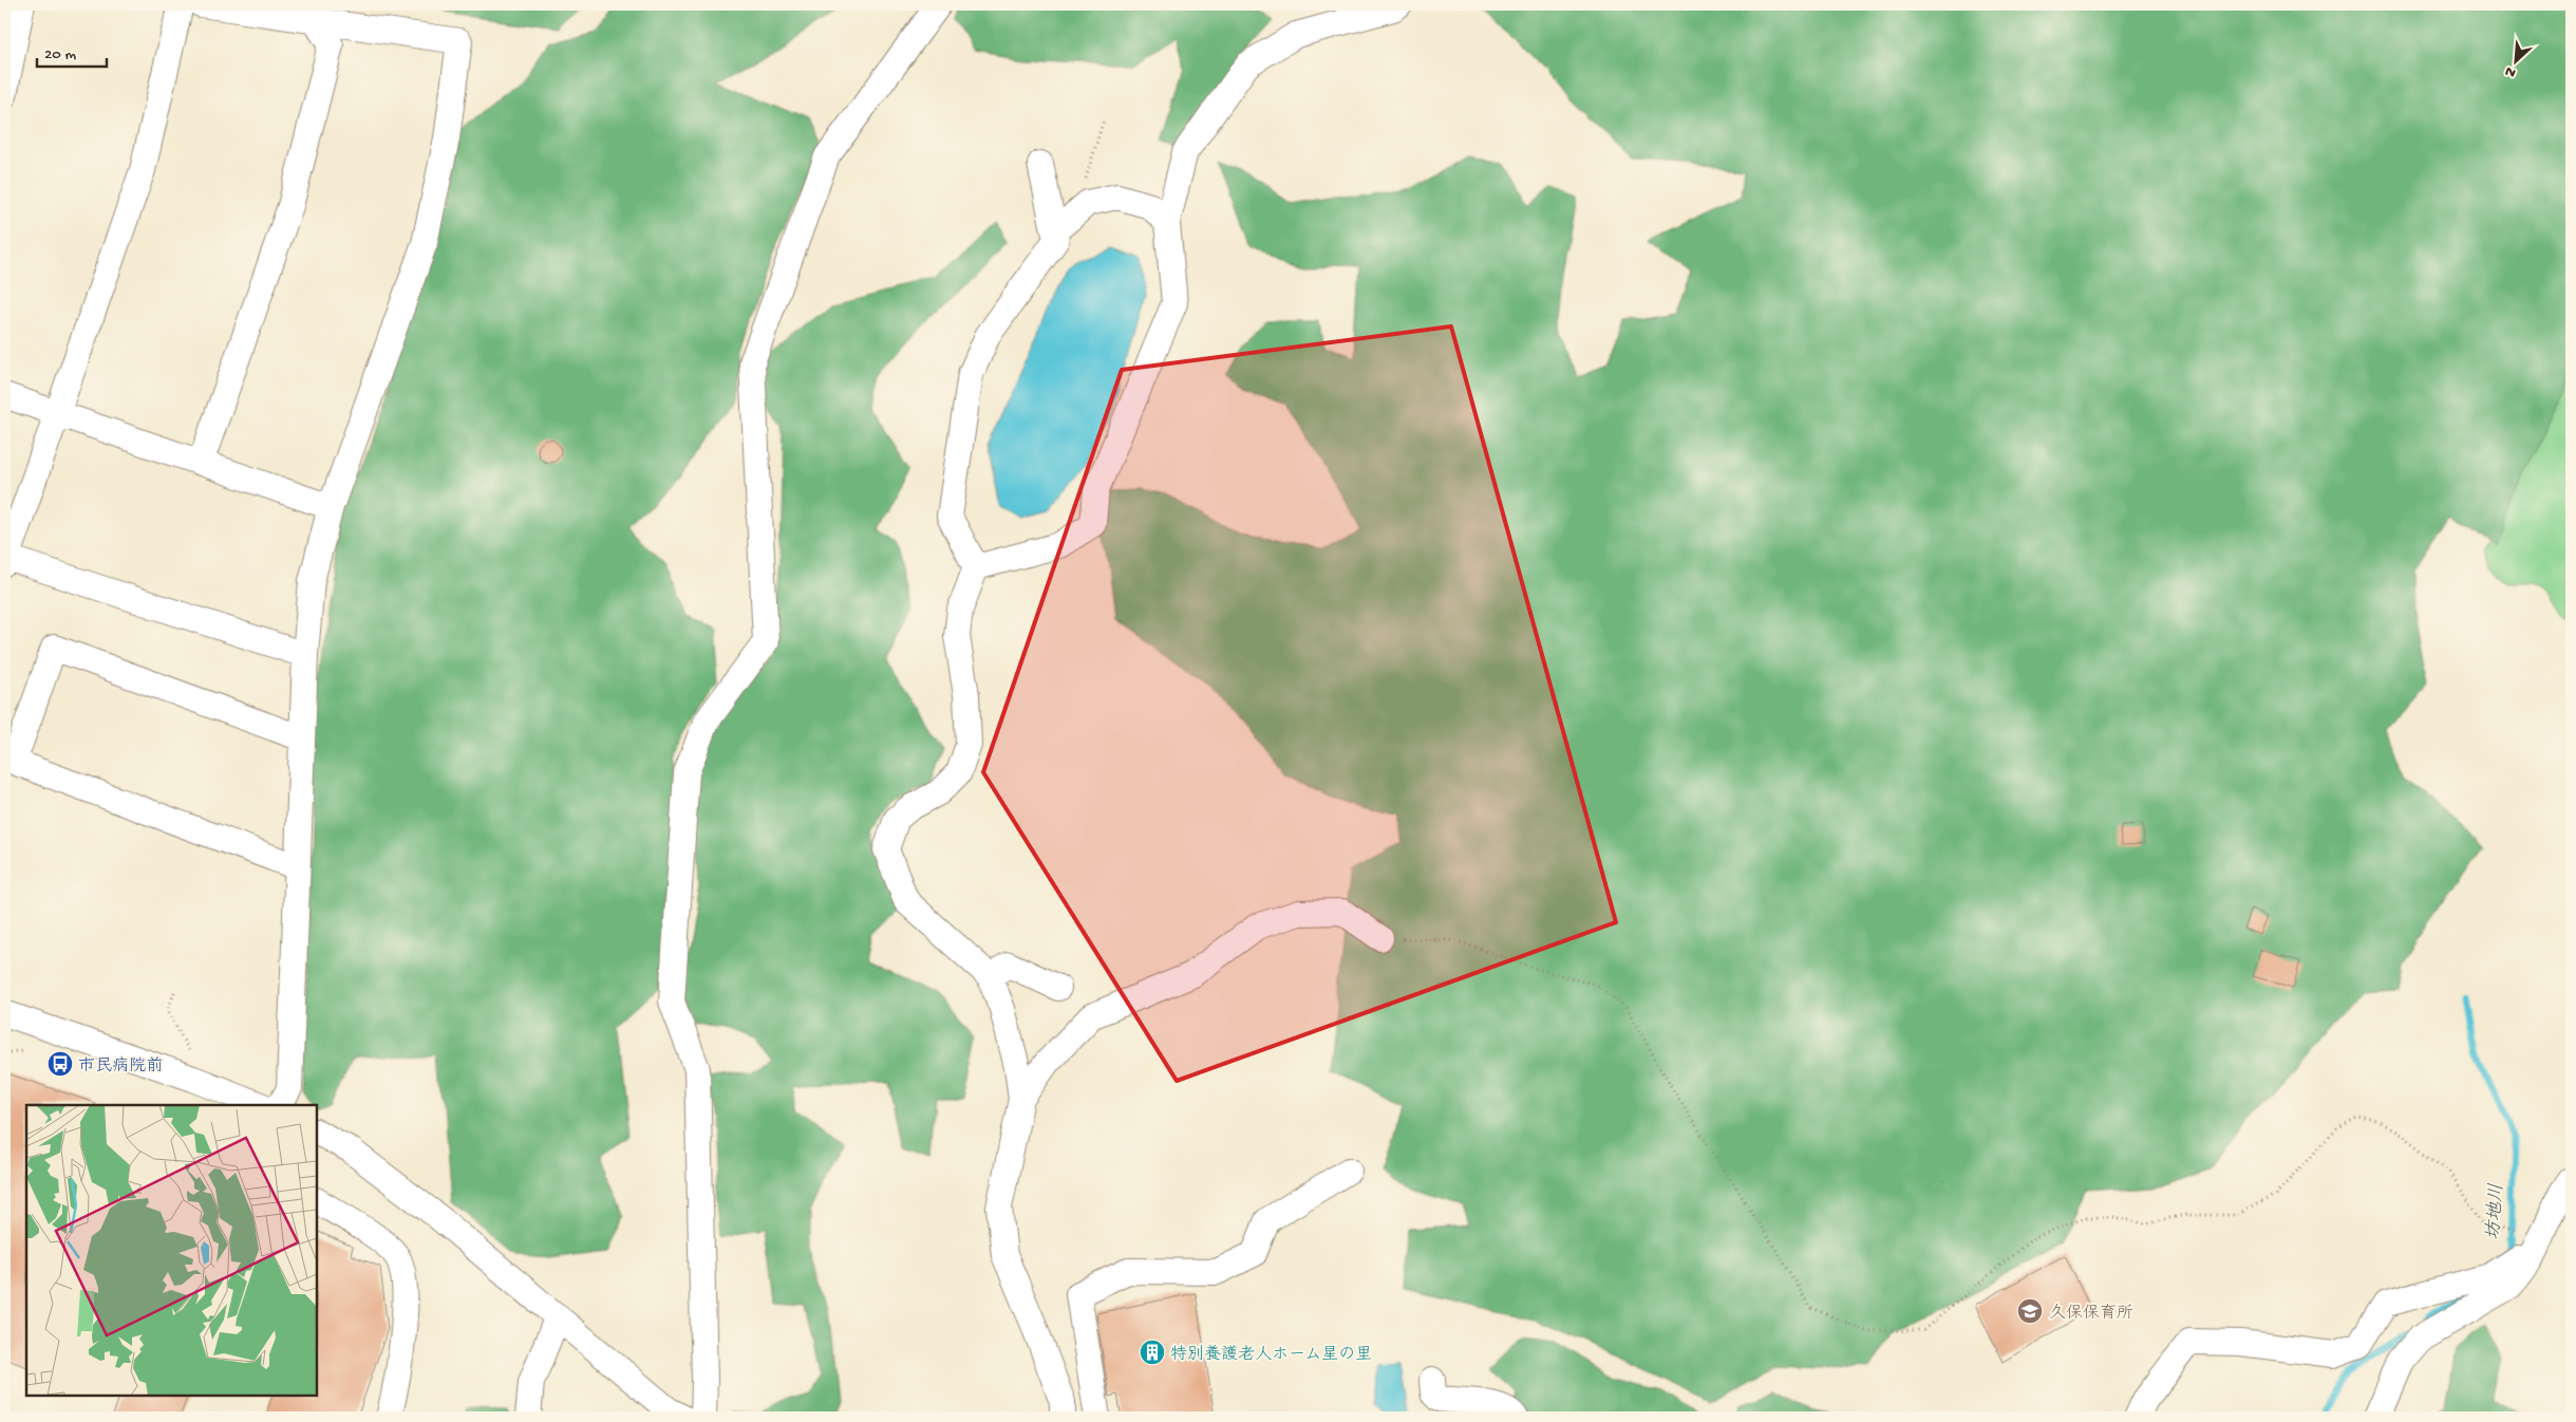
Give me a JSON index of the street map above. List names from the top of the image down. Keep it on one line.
{"water":["坊地川"],"places":{"bus stop":["市民病院前"],"school or university":["久保保育所"],"building":["特別養護老人ホーム星の里"]},"scale_bar":"20 m","north":"bottom left"}
